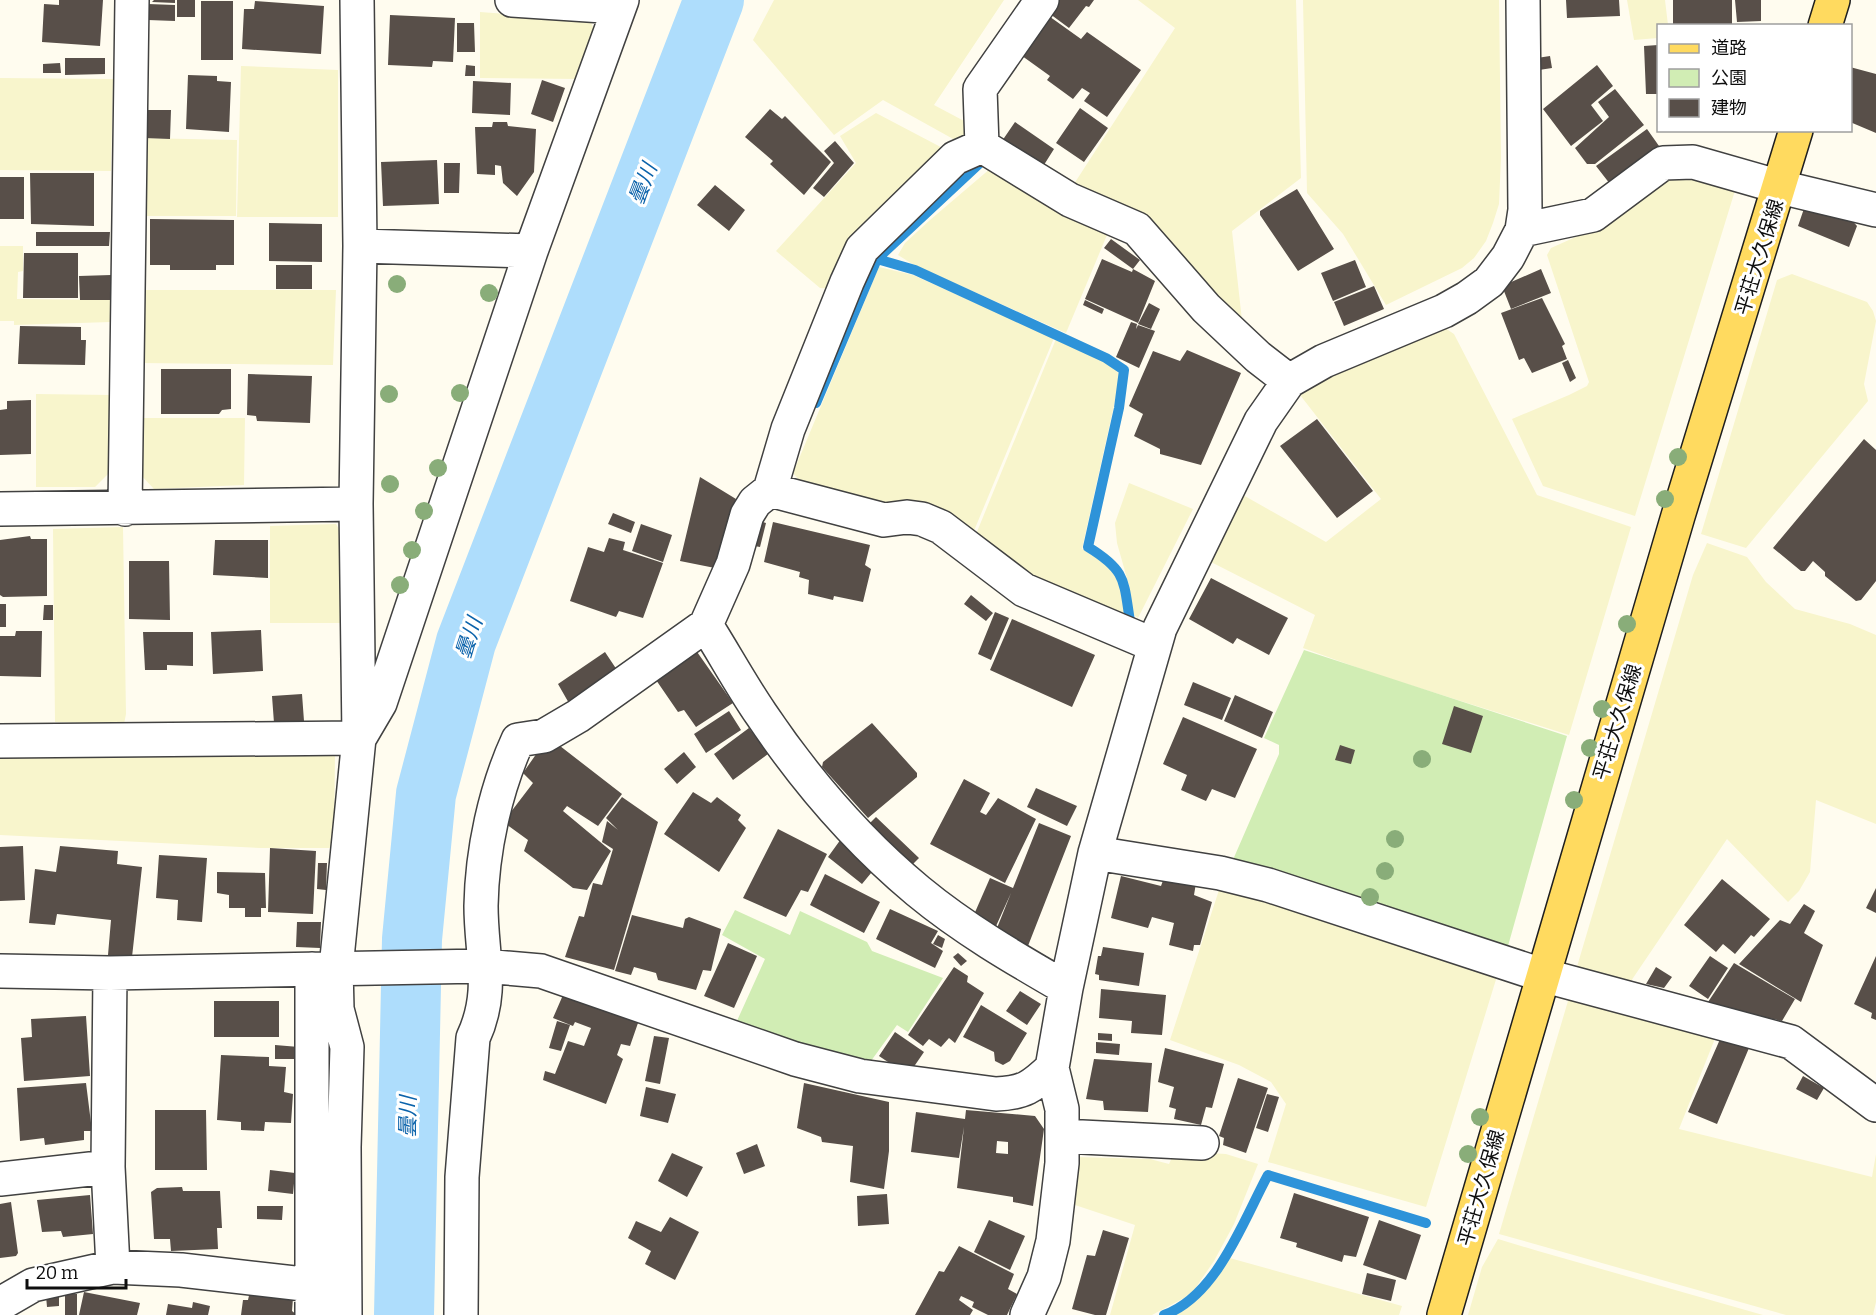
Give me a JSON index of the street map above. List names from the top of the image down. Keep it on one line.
{"streets":{"main road":["平荘大久保線"]},"water":["曇川"],"legend":["道路","公園","建物"],"scale_bar":"20 m"}
